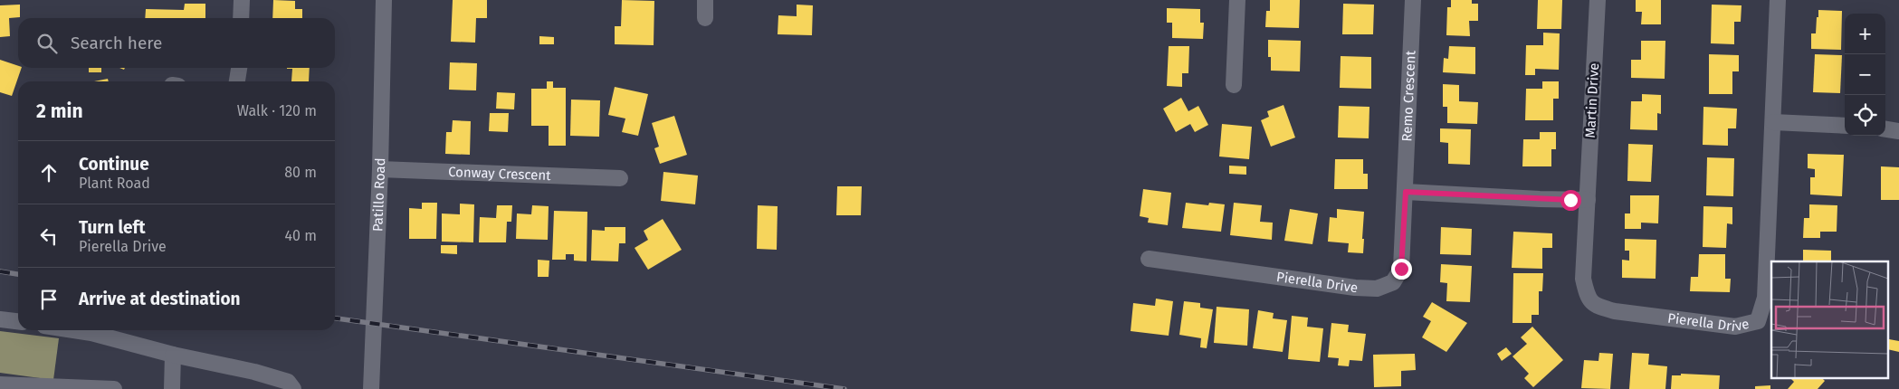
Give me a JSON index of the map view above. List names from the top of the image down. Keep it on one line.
{"streets":{"street":["Remo Crescent","Martin Drive","Conway Crescent","Patillo Road","Pierella Drive"]},"crossings":[["Remo Crescent","Pierella Drive"],["Martin Drive","Pierella Drive"],["Conway Crescent","Patillo Road"]],"page":{"map_buttons":["+","−"],"search":"Search here","heading":["2 min","Walk · 120 m"],"list":[["Continue","Plant Road","80 m"],["Turn left","Pierella Drive","40 m"],"Arrive at destination"]}}
